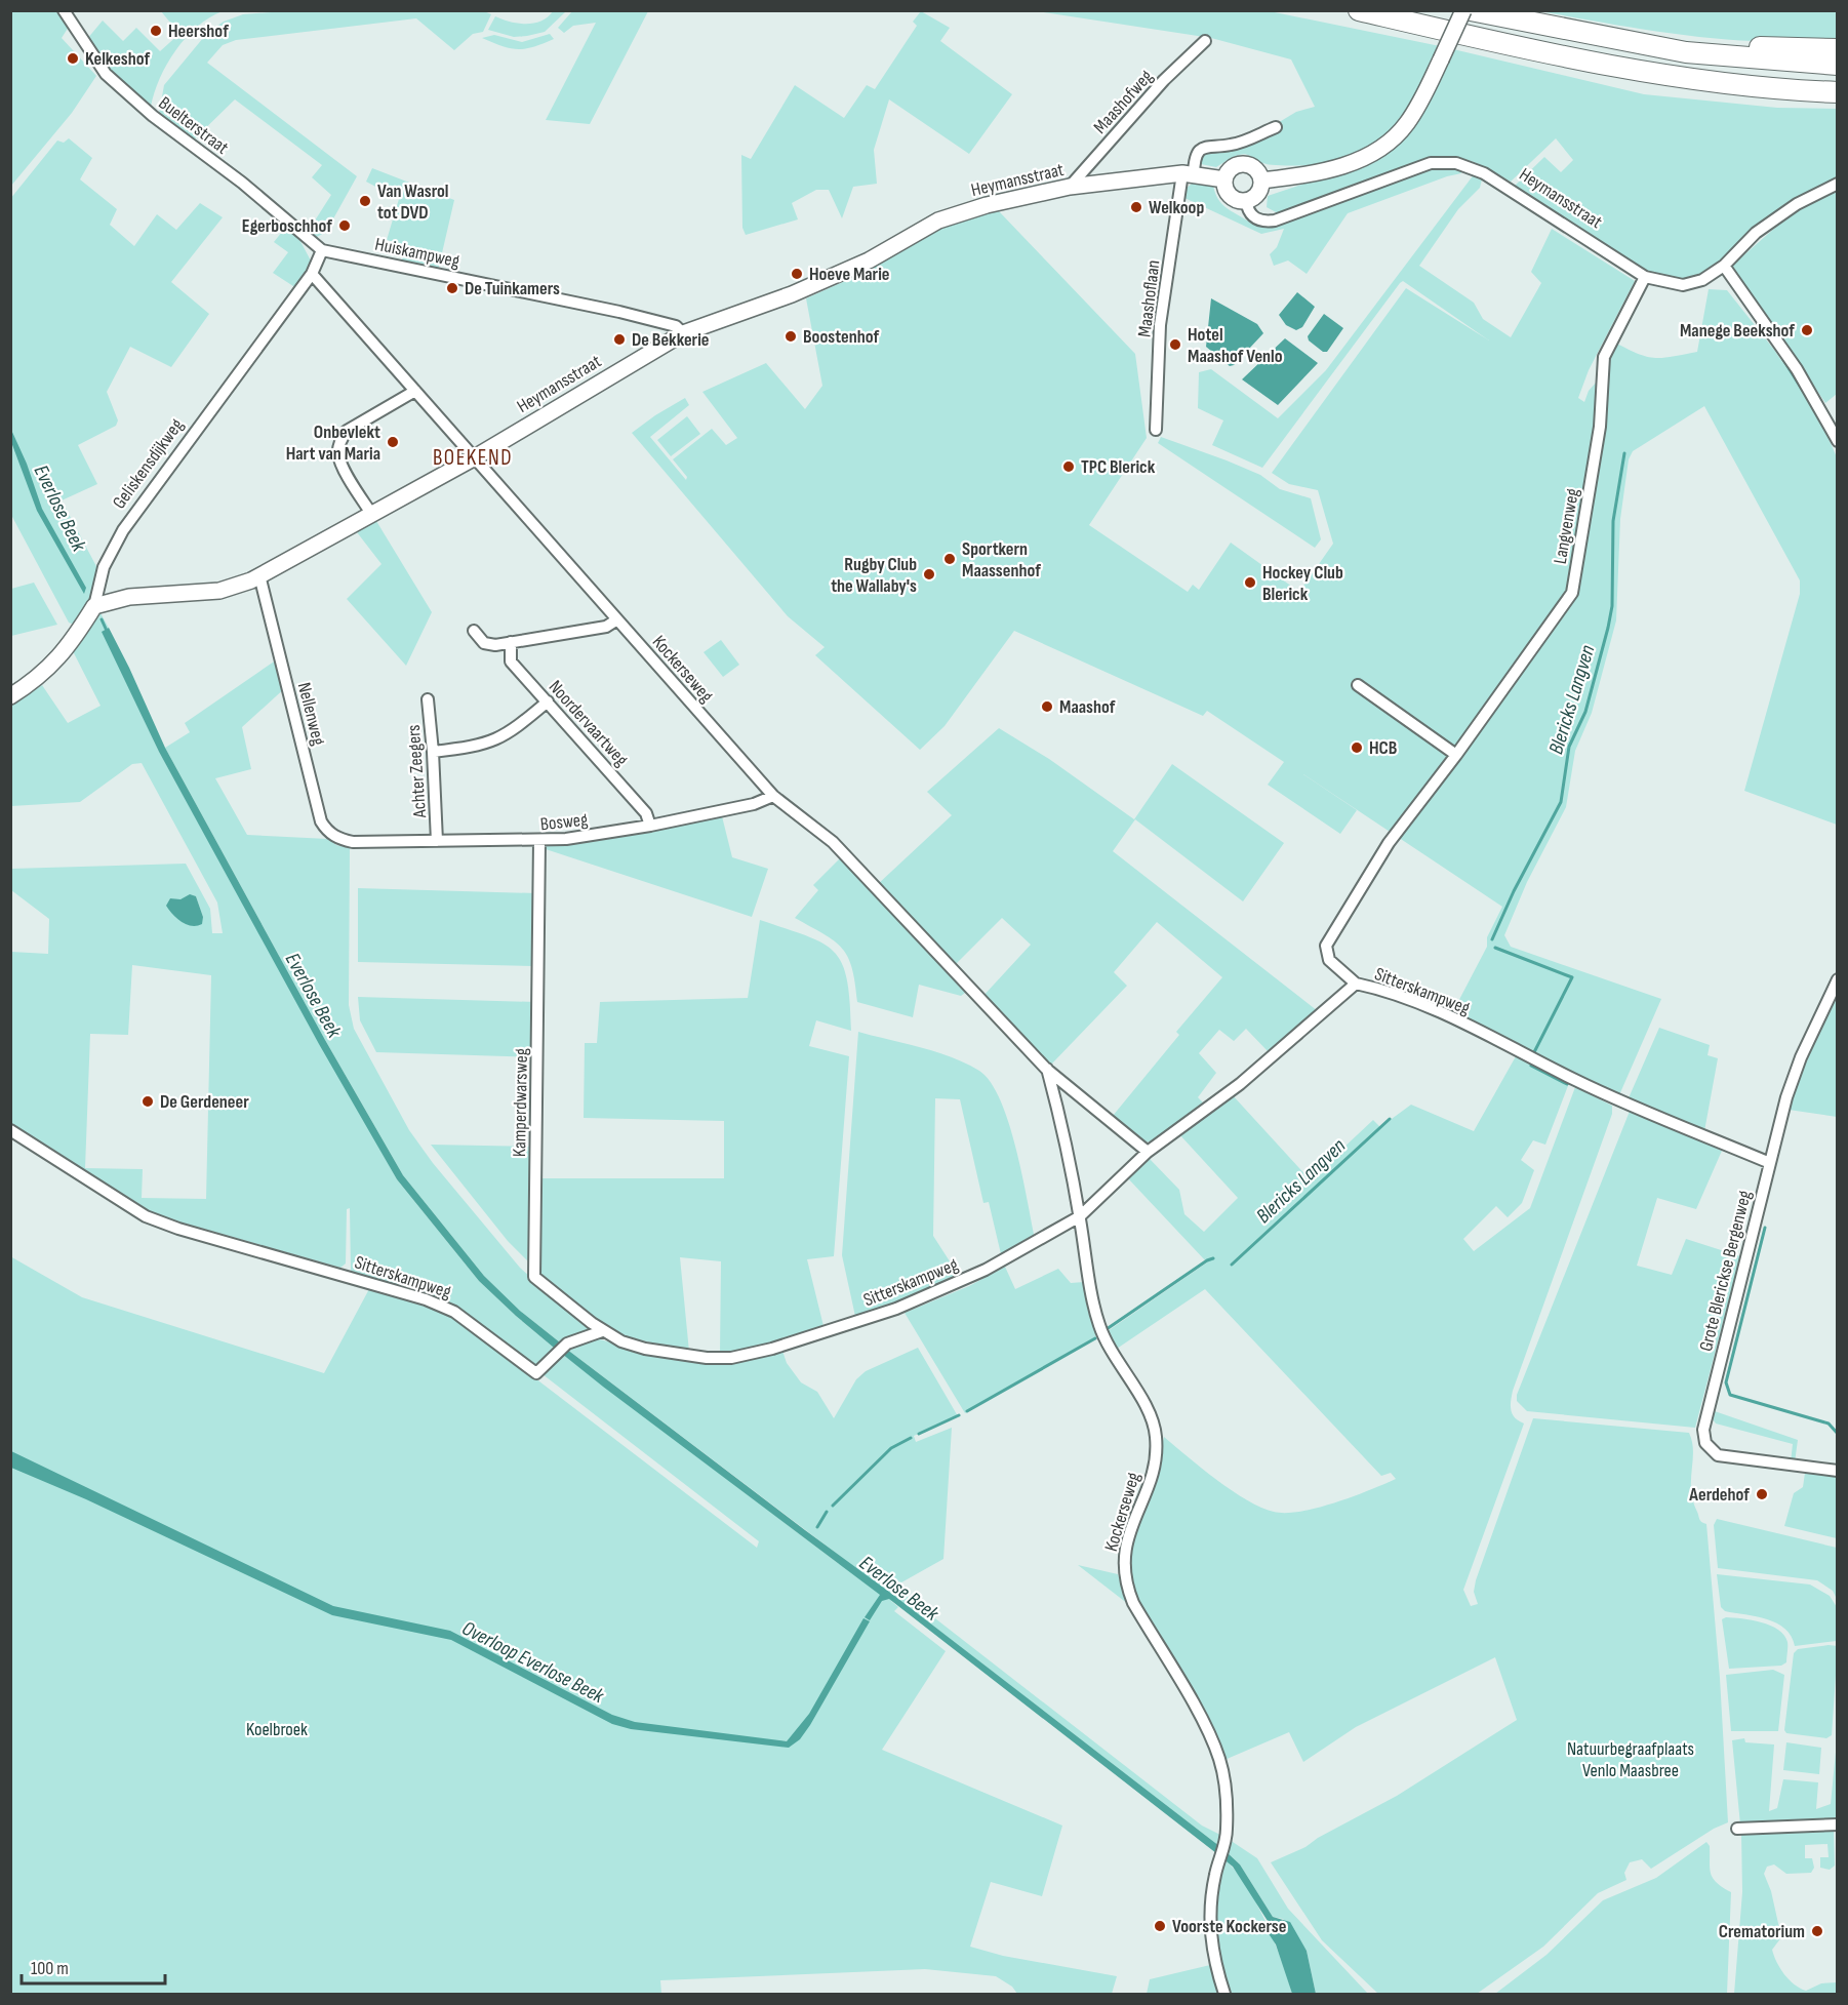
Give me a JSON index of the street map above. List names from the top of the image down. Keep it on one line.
{"streets":{"street":["Maashofweg","Buelterstraat","Heymansstraat","Huiskampweg","Maashoflaan","Geliskensdijkweg","Langvenweg","Kockerseweg","Nellenweg","Noordervaartweg","Achter Zeegers","Bosweg","Sitterskampweg","Kamperdwarsweg","Grote Blerickse Bergenweg"]},"crossings":[["Maashofweg","Heymansstraat"],["Buelterstraat","Huiskampweg"],["Buelterstraat","Geliskensdijkweg"],["Heymansstraat","Huiskampweg"],["Heymansstraat","Maashoflaan"],["Heymansstraat","Geliskensdijkweg"],["Heymansstraat","Langvenweg"],["Heymansstraat","Kockerseweg"],["Heymansstraat","Nellenweg"],["Huiskampweg","Geliskensdijkweg"],["Geliskensdijkweg","Kockerseweg"],["Langvenweg","Sitterskampweg"],["Kockerseweg","Bosweg"],["Kockerseweg","Sitterskampweg"],["Nellenweg","Bosweg"],["Noordervaartweg","Bosweg"],["Achter Zeegers","Bosweg"],["Bosweg","Kamperdwarsweg"],["Sitterskampweg","Kamperdwarsweg"],["Sitterskampweg","Grote Blerickse Bergenweg"]],"districts":["BOEKEND"],"water":["Everlose Beek","Blericks Langven","Overloop Everlose Beek"],"parks":["Koelbroek","Natuurbegraafplaats Venlo Maasbree"],"places":["Heershof","Kelkeshof","Van Wasrol tot DVD","Welkoop","Egerboschhof","Hoeve Marie","De Tuinkamers","Manege Beekshof","Boostenhof","De Bekkerie","Hotel Maashof Venlo","Onbevlekt Hart van Maria","TPC Blerick","Sportkern Maassenhof","Rugby Club the Wallaby's","Hockey Club Blerick","Maashof","HCB","De Gerdeneer","Aerdehof","Voorste Kockerse","Crematorium"],"scale_bar":"100 m"}
